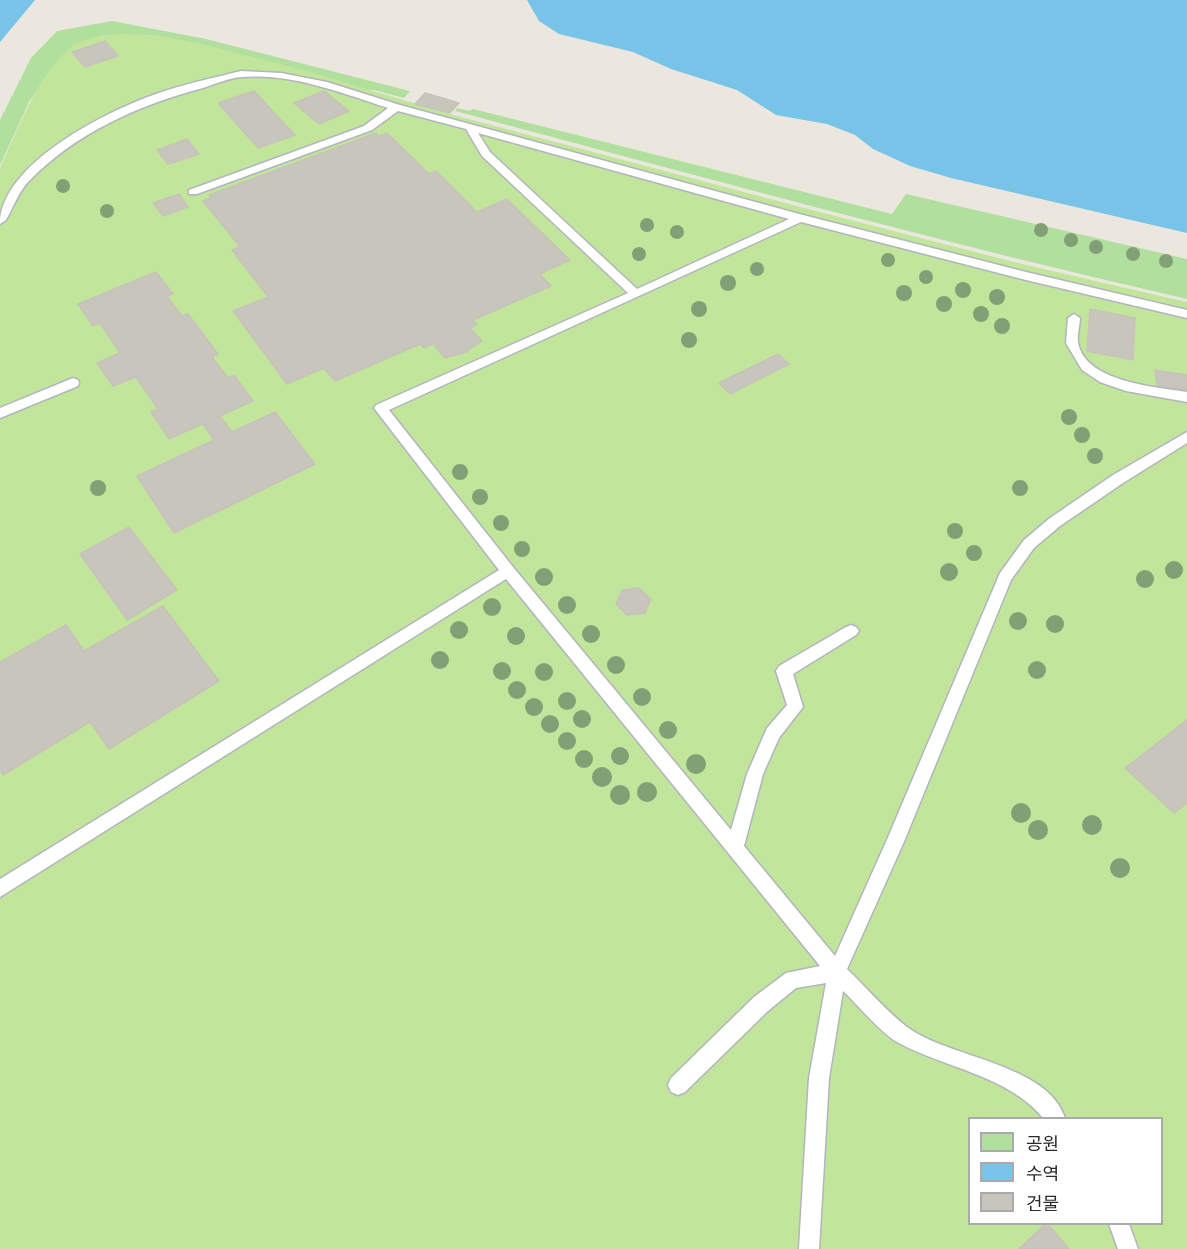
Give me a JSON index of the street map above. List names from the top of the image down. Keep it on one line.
{"legend":["공원","수역","건물"]}
